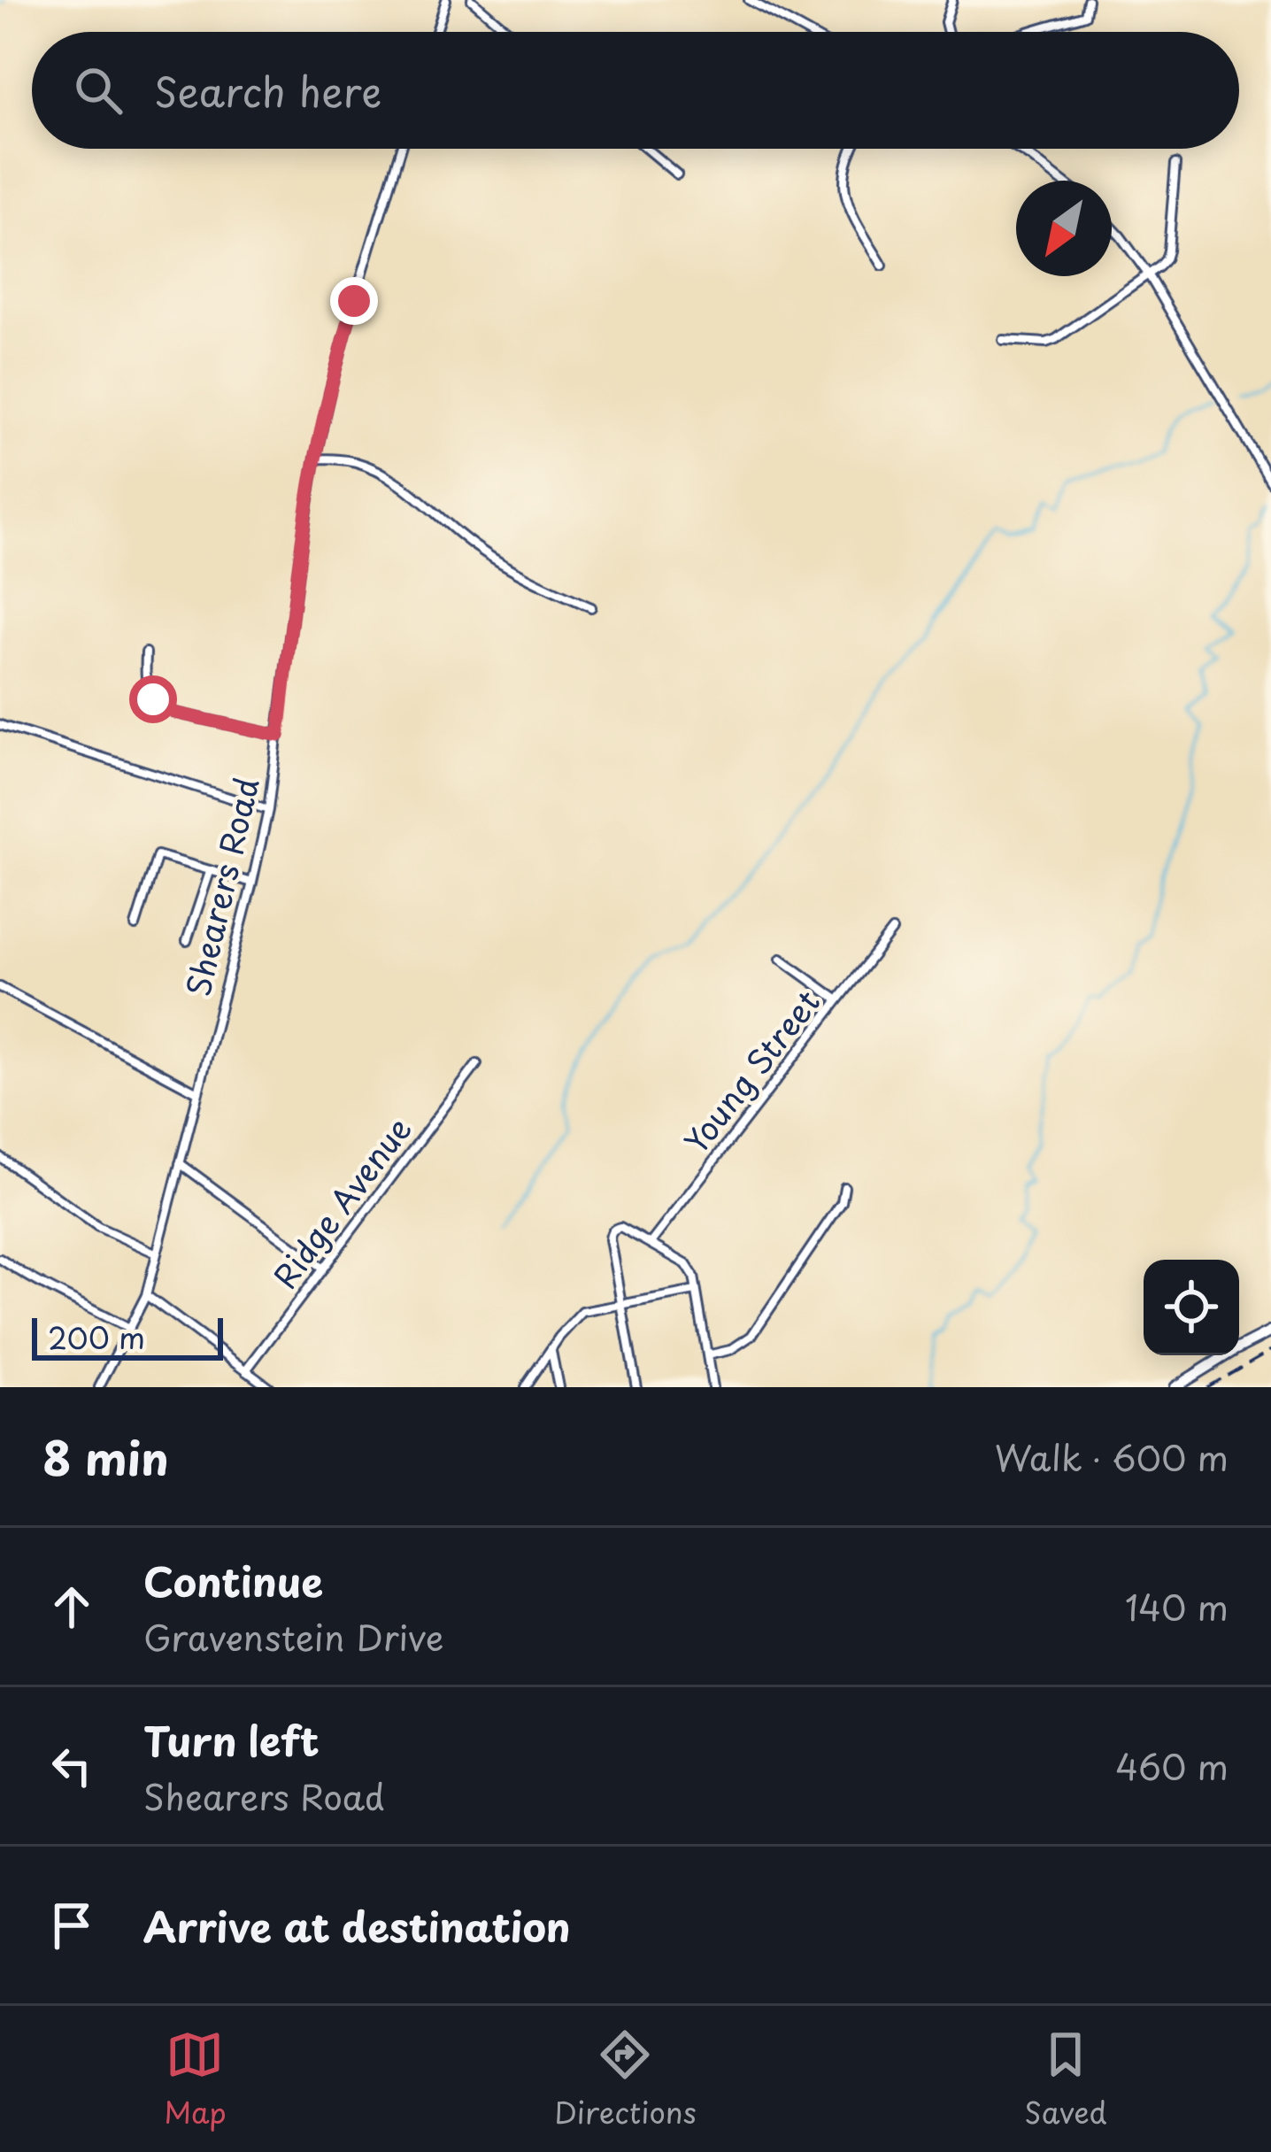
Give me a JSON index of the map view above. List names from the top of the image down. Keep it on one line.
{"streets":{"street":["Shearers Road","Young Street","Ridge Avenue"]},"scale_bar":"200 m","north":"bottom left","page":{"search":"Search here","scale":"200 m","heading":["8 min","Walk · 600 m"],"list":[["Continue","Gravenstein Drive","140 m"],["Turn left","Shearers Road","460 m"],"Arrive at destination"],"nav":["Map","Directions","Saved"]}}
